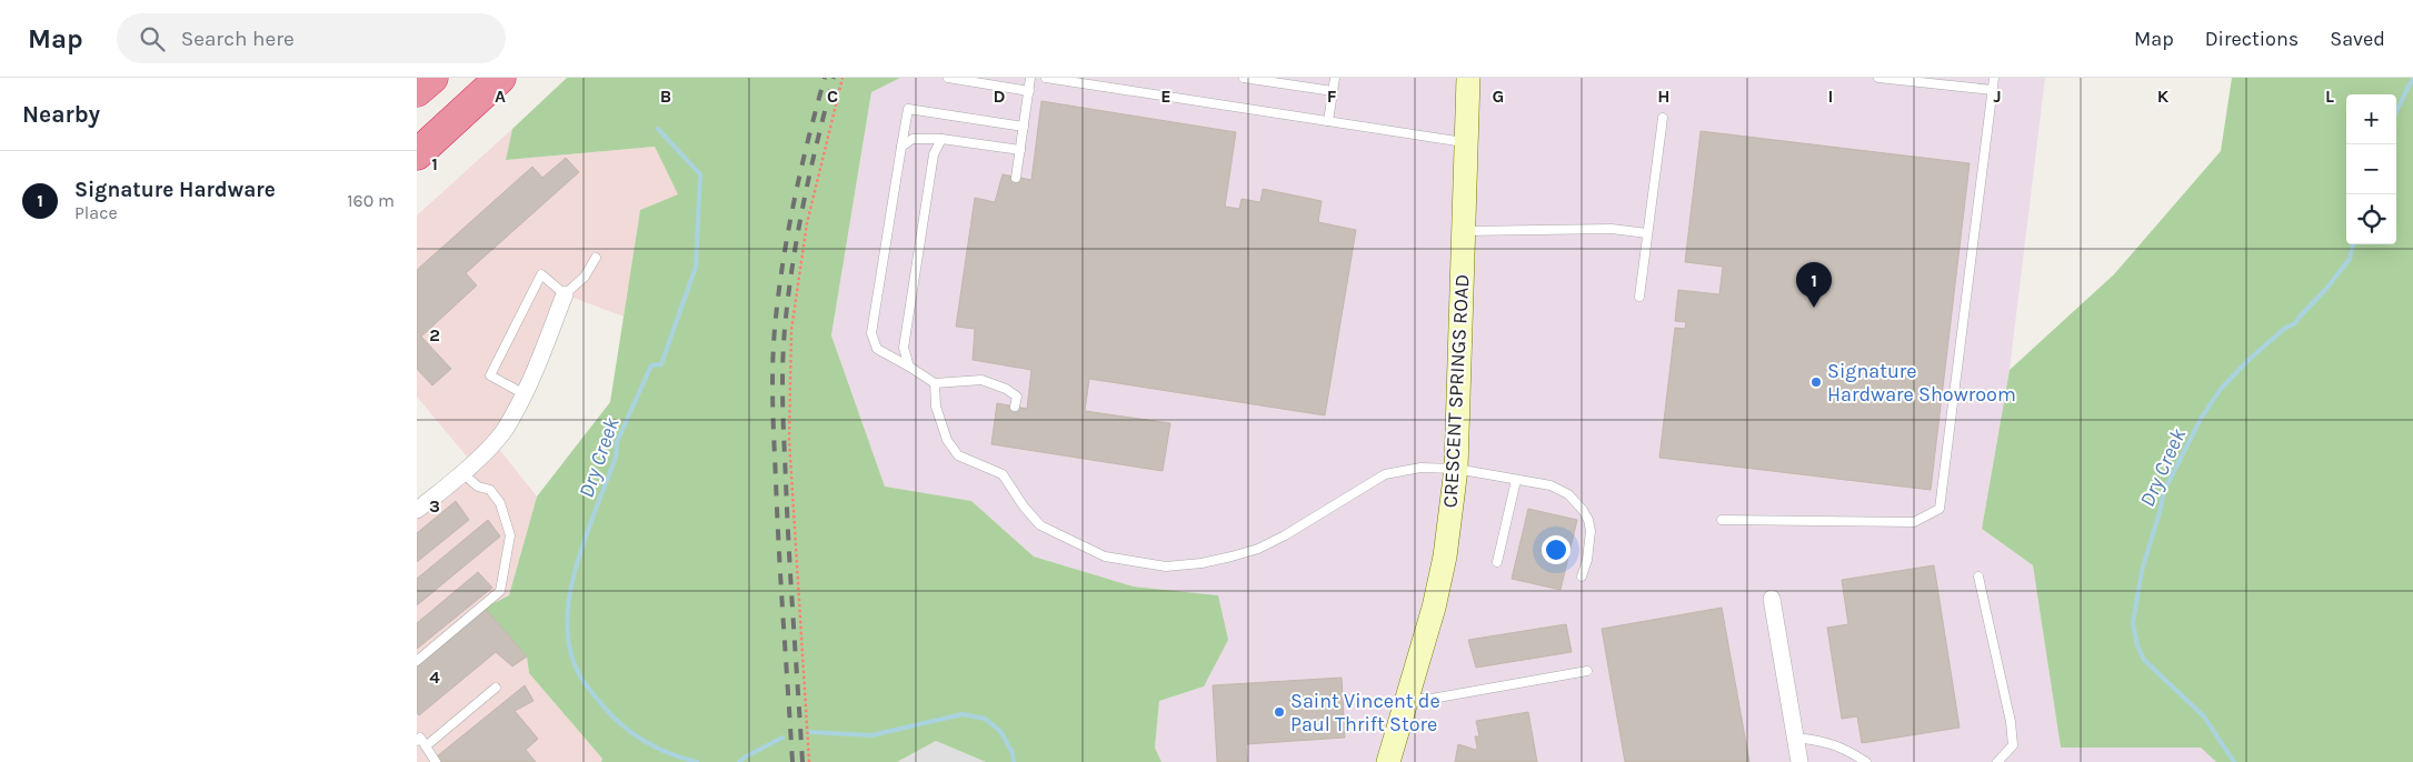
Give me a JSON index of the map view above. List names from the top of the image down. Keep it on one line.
{"streets":{"main road":["CRESCENT SPRINGS ROAD"]},"water":["Dry Creek"],"places":["Signature Hardware Showroom","Saint Vincent de Paul Thrift Store"],"page":{"header":"Map","search":"Search here","nav":["Map","Directions","Saved"],"heading":"Nearby","map_buttons":["+","−"],"list":[{"mark":"1","name":"Signature Hardware","note":"Place","value":"160 m"}],"pins":"1"},"grid":{"columns":["A","B","C","D","E","F","G","H","I","J","K","L"],"rows":["1","2","3","4"]}}
